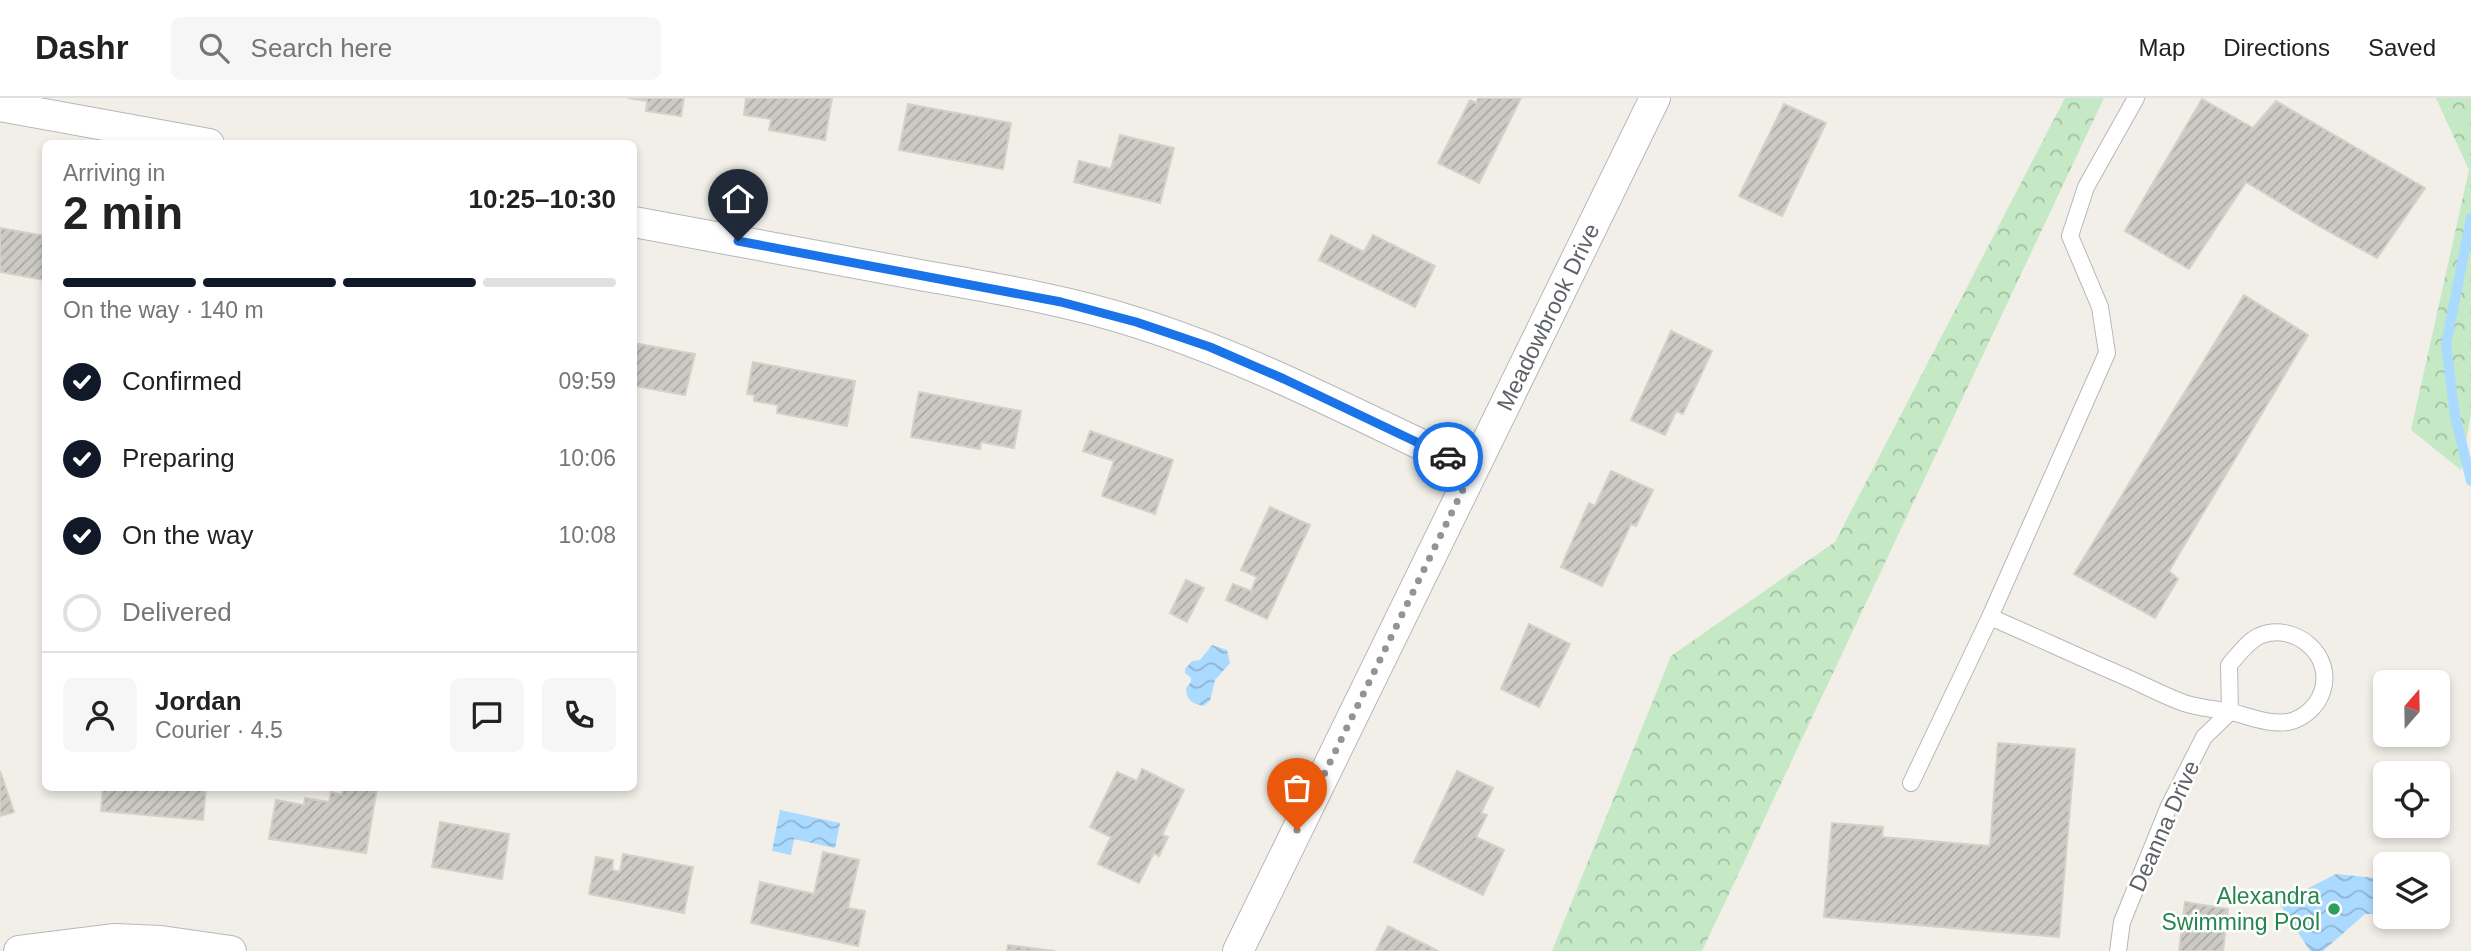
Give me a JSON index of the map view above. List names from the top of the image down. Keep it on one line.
{"streets":{"street":["Meadowbrook Drive"],"lane":["Deanna Drive"]},"places":["Alexandra Swimming Pool"],"north":"top","page":{"header":"Dashr","search":"Search here","nav":["Map","Directions","Saved"],"heading":["2 min","Arriving in","10:25–10:30"],"panel":["Jordan","Courier · 4.5"],"bar":"On the way · 140 m","list":[["Confirmed","09:59"],["Preparing","10:06"],["On the way","10:08"],"Delivered"]}}
